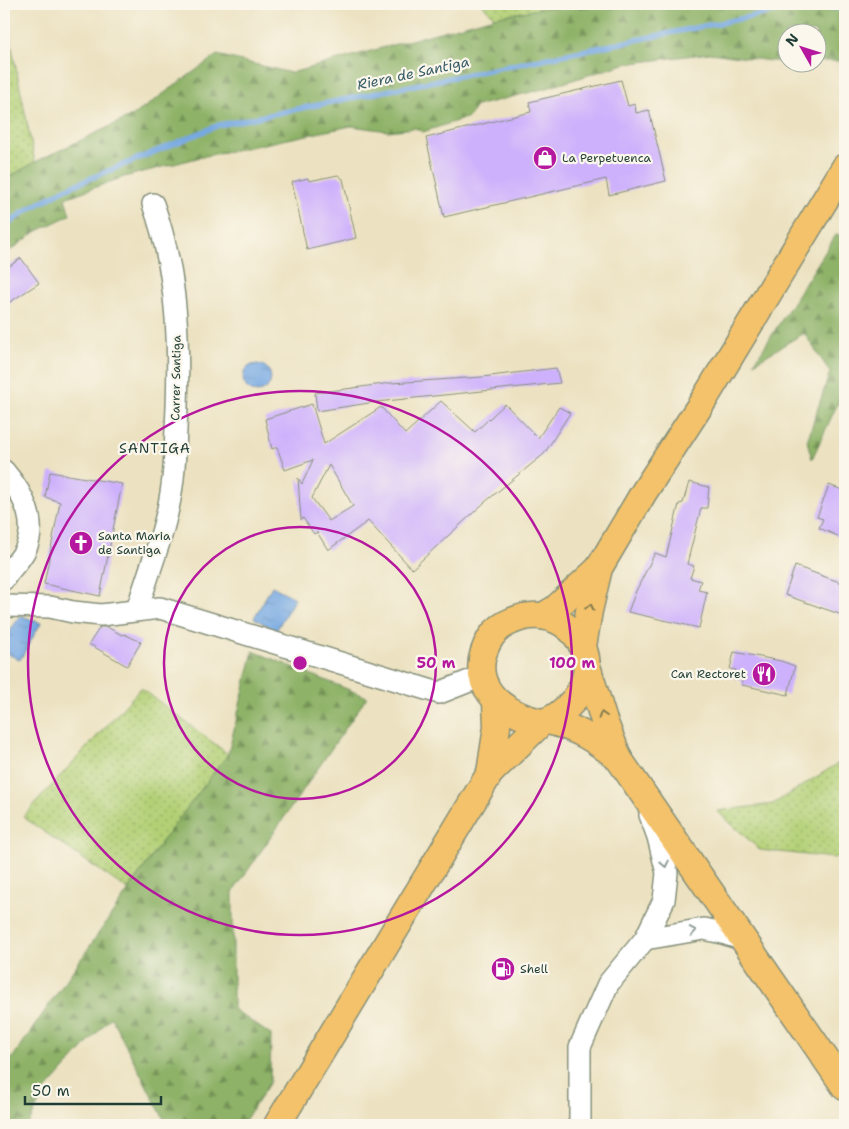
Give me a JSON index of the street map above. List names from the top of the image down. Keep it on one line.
{"streets":{"street":["Carrer Santiga"]},"districts":["SANTIGA"],"water":["Riera de Santiga"],"places":{"shop":["La Perpetuenca"],"church":["Santa Maria de Santiga"],"restaurant":["Can Rectoret"],"fuel station":["Shell"]},"scale_bar":"50 m","north":"top left","rings":["50 m","100 m"]}
